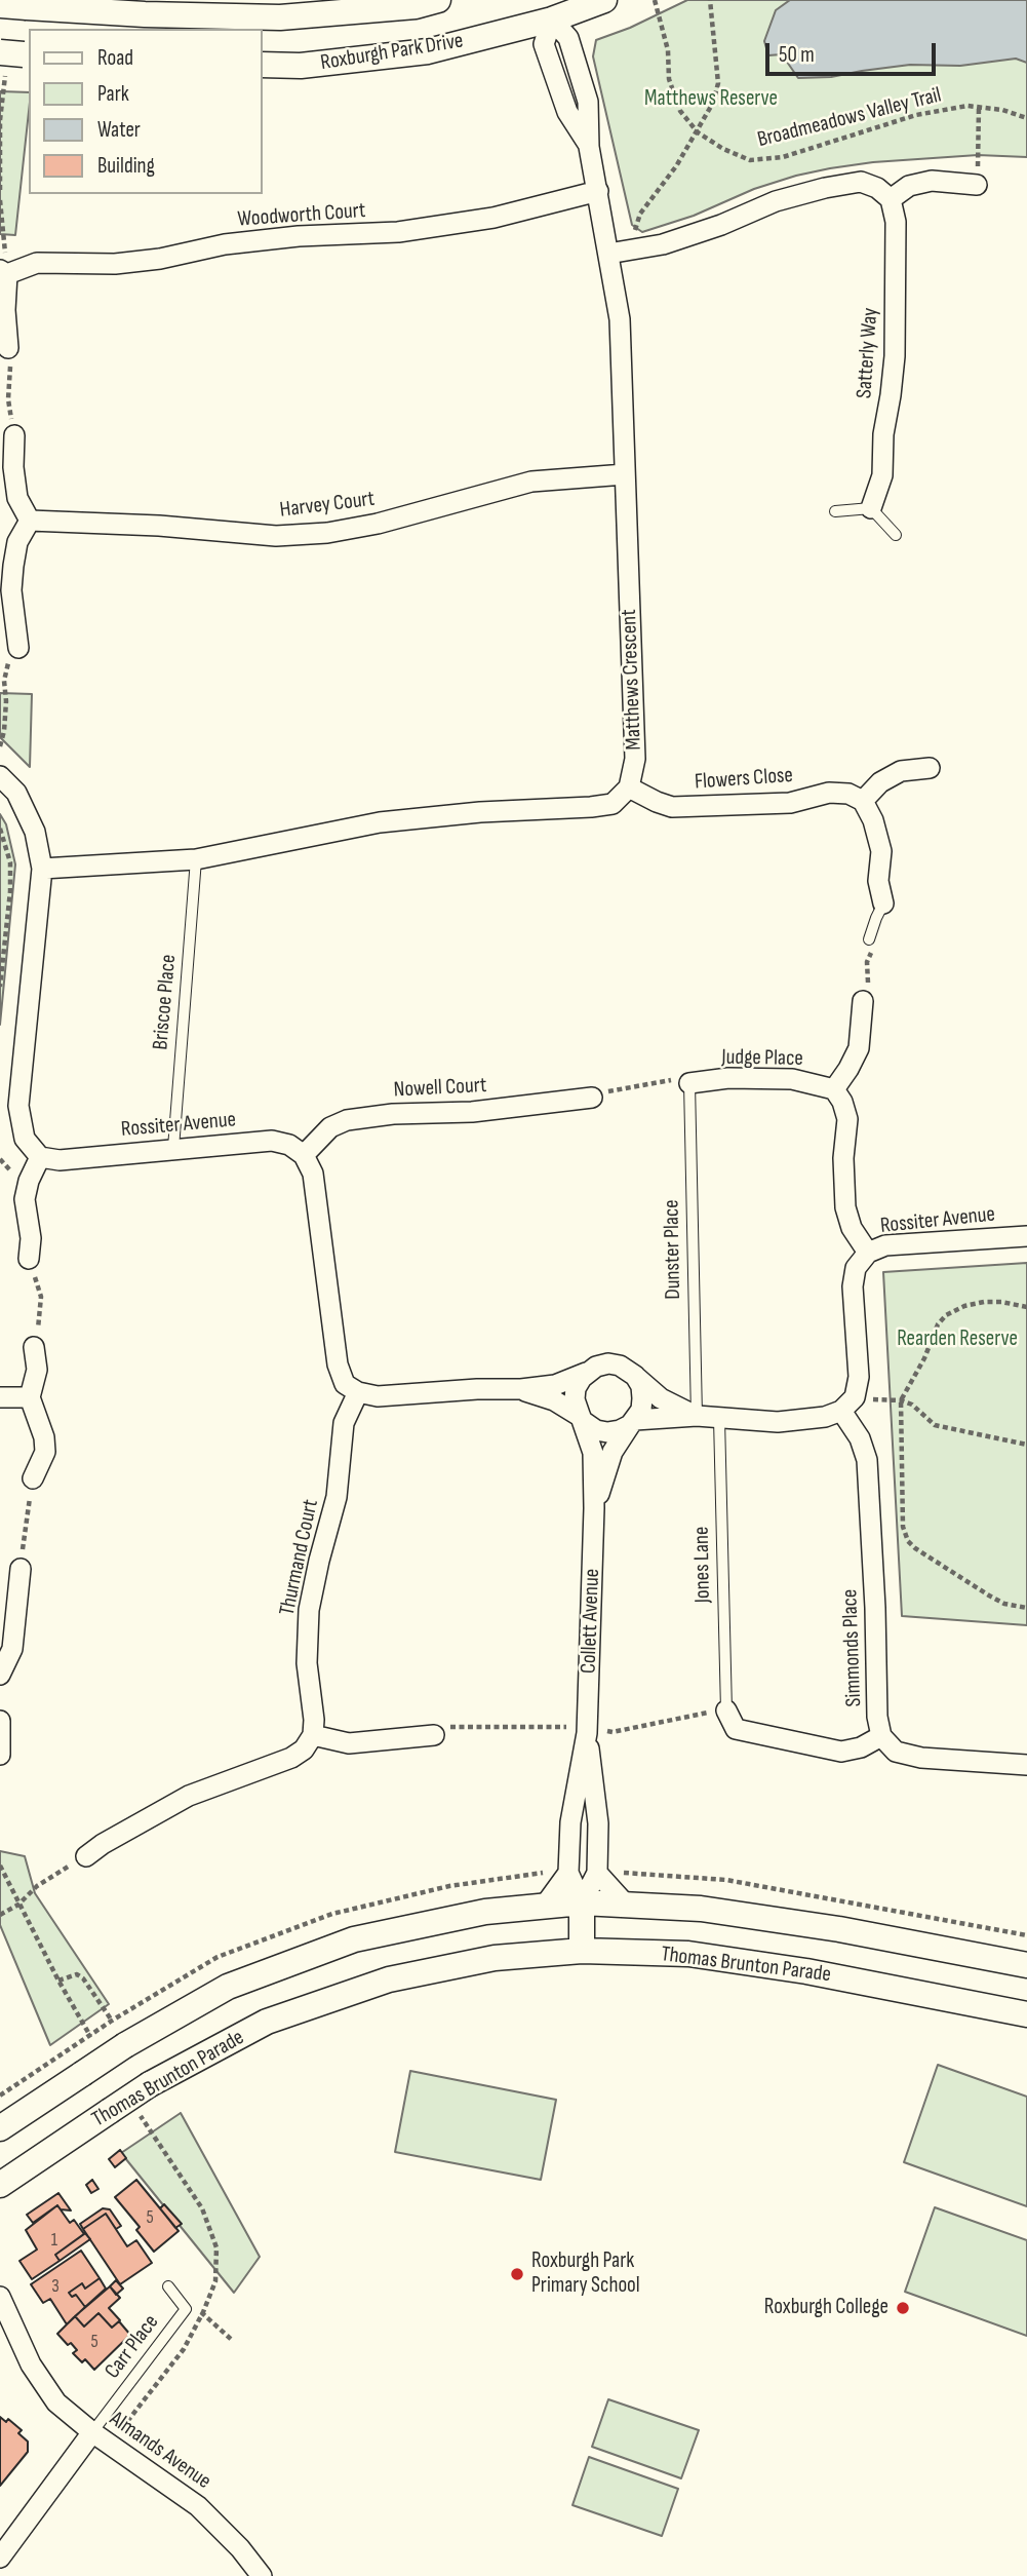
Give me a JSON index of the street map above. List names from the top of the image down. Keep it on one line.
{"streets":{"street":["Roxburgh Park Drive","Woodworth Court","Satterly Way","Harvey Court","Matthews Crescent","Flowers Close","Judge Place","Nowell Court","Rossiter Avenue","Thurmand Court","Collett Avenue","Simmonds Place","Thomas Brunton Parade","Almands Avenue"],"lane":["Briscoe Place","Dunster Place","Jones Lane","Carr Place"],"path":["Broadmeadows Valley Trail"]},"crossings":[["Roxburgh Park Drive","Matthews Crescent"],["Woodworth Court","Matthews Crescent"],["Harvey Court","Matthews Crescent"],["Matthews Crescent","Flowers Close"],["Briscoe Place","Rossiter Avenue"],["Judge Place","Dunster Place"],["Nowell Court","Rossiter Avenue"],["Rossiter Avenue","Simmonds Place"],["Collett Avenue","Thomas Brunton Parade"],["Carr Place","Almands Avenue"]],"parks":["Matthews Reserve","Rearden Reserve"],"places":["Roxburgh Park Primary School","Roxburgh College"],"house_numbers":["5","1","3","5"],"legend":["Road","Park","Water","Building"],"scale_bar":"50 m"}
